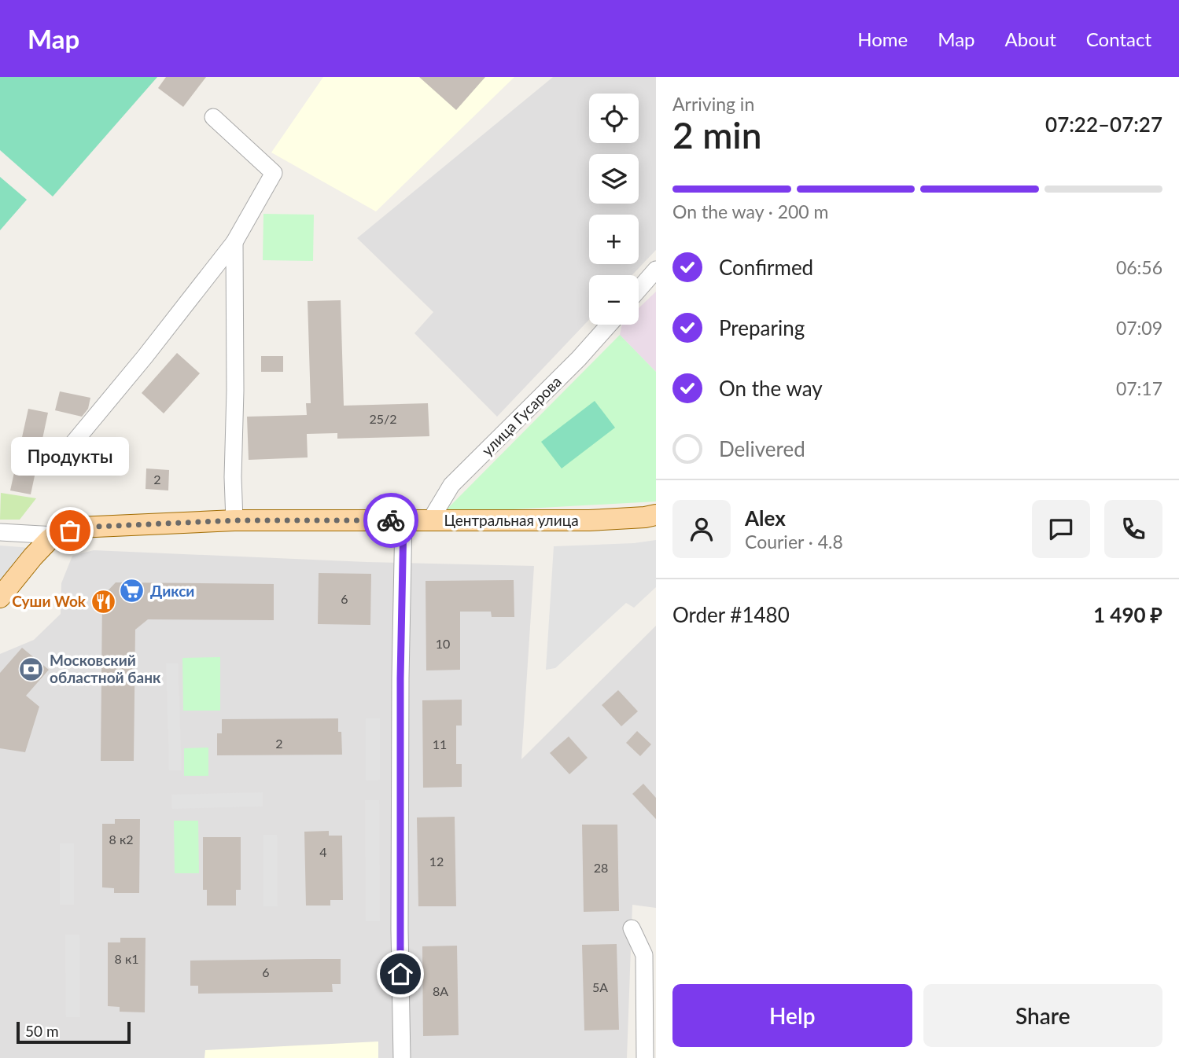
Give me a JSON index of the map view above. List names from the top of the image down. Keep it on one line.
{"streets":{"main road":["Центральная улица"],"street":["улица Гусарова"]},"crossings":[["улица Гусарова","Центральная улица"]],"places":{"other":["Продукты"],"supermarket":["Дикси"],"restaurant":["Суши Wok"],"bank":["Московский областной банк"]},"house_numbers":["25/2","2","6","10","2","11","8 к2","4","12","28","8 к1","6","5А","8А"],"scale_bar":"50 m","page":{"header":"Map","nav":["Home","Map","About","Contact"],"heading":["2 min","Arriving in","07:22–07:27"],"panel":["Alex","Courier · 4.8","Order #1480","1 490 ₽"],"map_buttons":["+","−"],"bar":"On the way · 200 m","list":[["Confirmed","06:56"],["Preparing","07:09"],["On the way","07:17"],"Delivered"],"bubble":"Продукты","buttons":["Help","Share"],"scale":"50 m"}}
